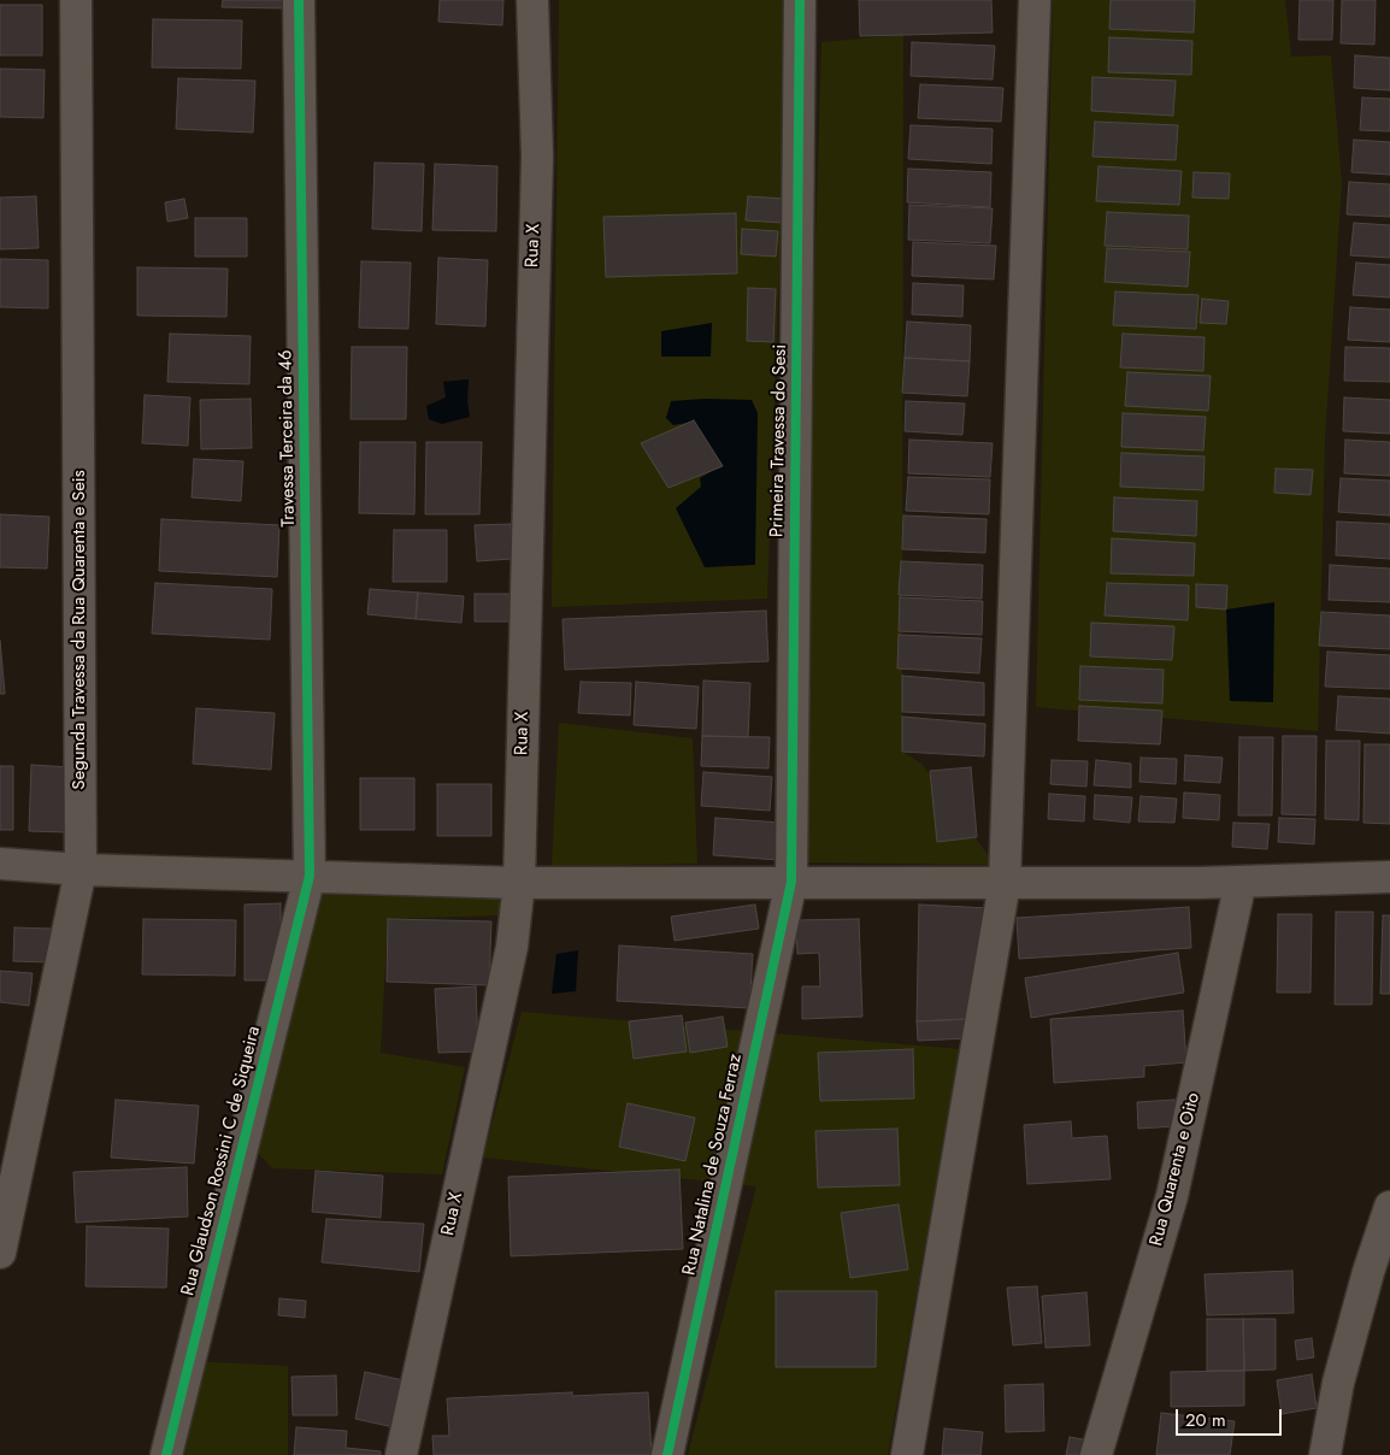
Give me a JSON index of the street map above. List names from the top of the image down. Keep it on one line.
{"streets":{"street":["Rua X","Travessa Terceira da 46","Primeira Travessa do Sesi","Segunda Travessa da Rua Quarenta e Seis","Rua Glaudson Rossini C de Siqueira","Rua Natalina de Souza Ferraz","Rua Quarenta e Oito"]},"crossings":[["Travessa Terceira da 46","Rua Glaudson Rossini C de Siqueira"],["Primeira Travessa do Sesi","Rua Natalina de Souza Ferraz"]],"scale_bar":"20 m"}
